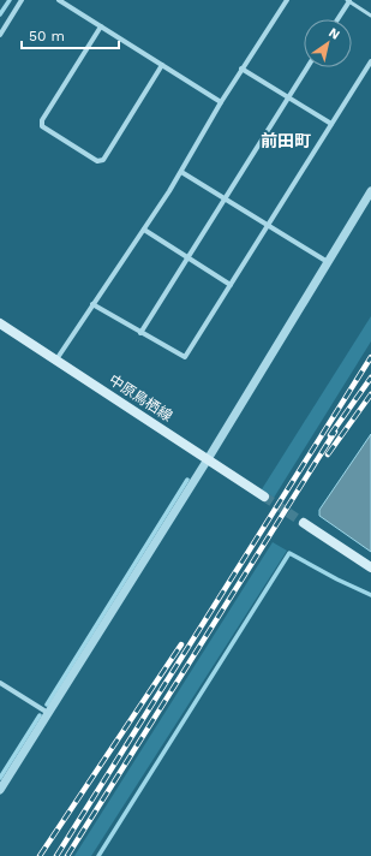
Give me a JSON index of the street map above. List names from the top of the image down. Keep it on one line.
{"streets":{"main road":["中原鳥栖線"]},"districts":["前田町"],"scale_bar":"50 m","north":"top right"}
